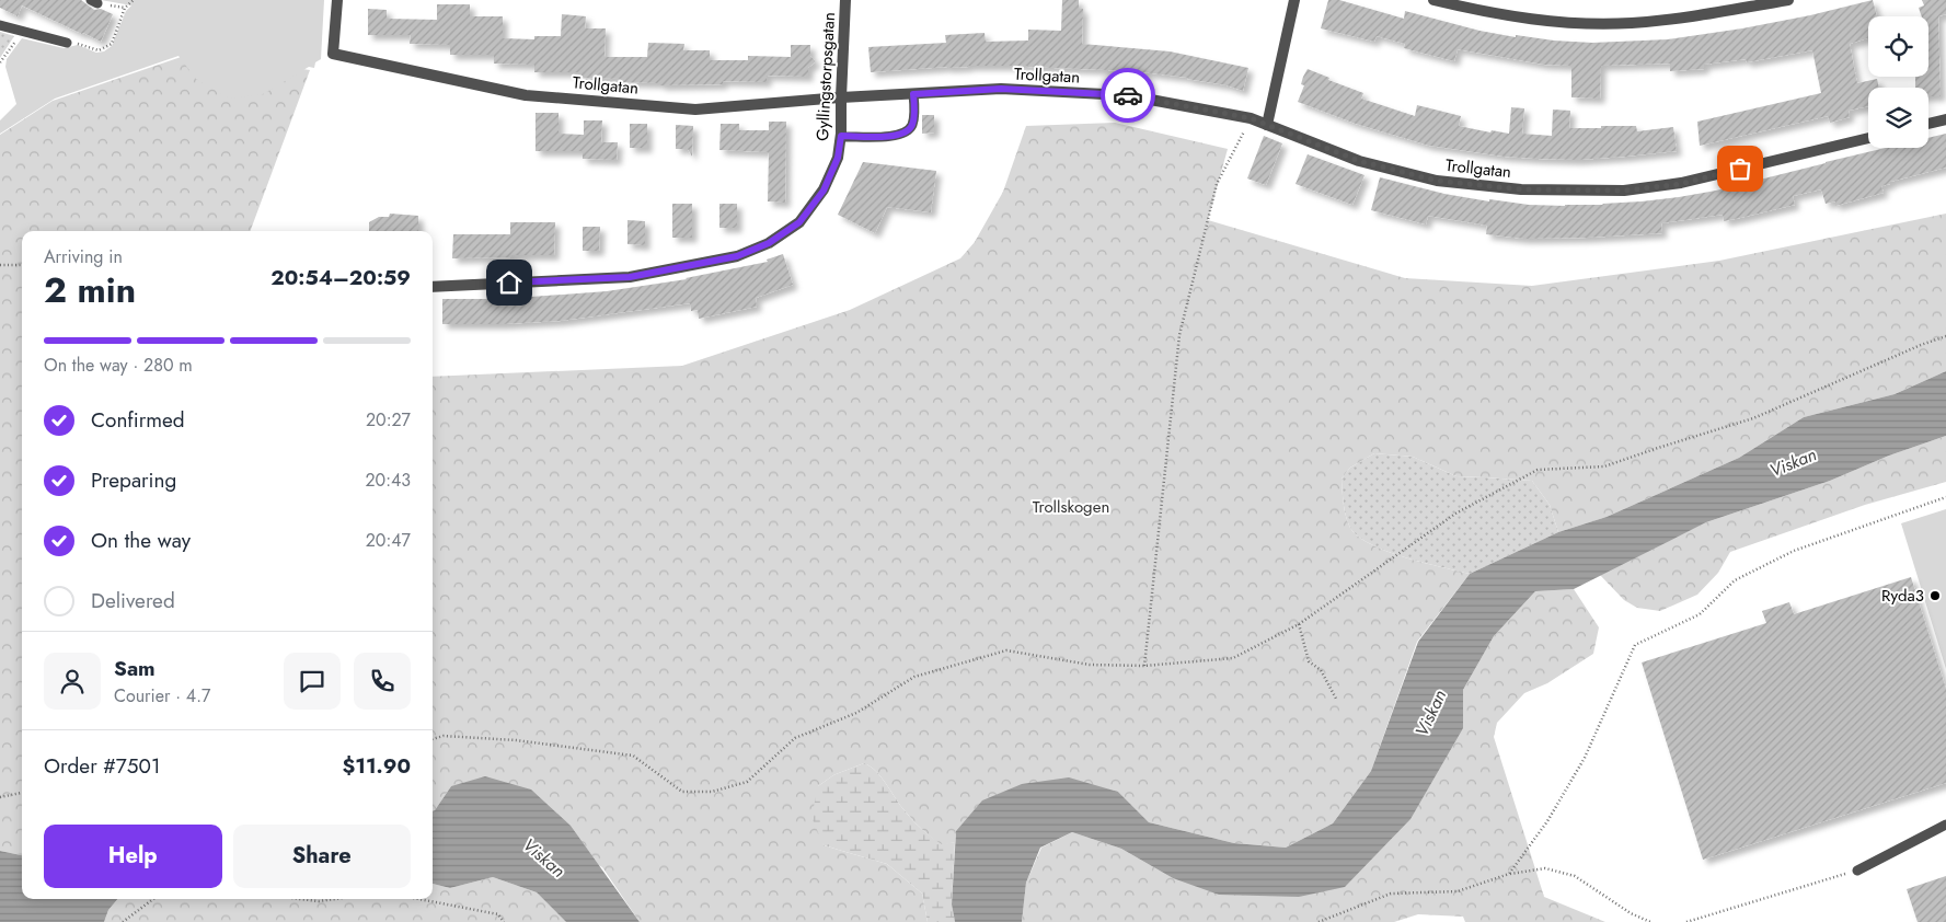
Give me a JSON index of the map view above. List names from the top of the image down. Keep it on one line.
{"streets":{"street":["Trollgatan","Gyllingstorpsgatan"]},"crossings":[["Trollgatan","Gyllingstorpsgatan"]],"water":["Viskan"],"parks":["Trollskogen"],"places":["Ryda3"],"page":{"heading":["2 min","Arriving in","20:54–20:59"],"panel":["Sam","Courier · 4.7","Order #7501","$11.90"],"bar":"On the way · 280 m","list":[["Confirmed","20:27"],["Preparing","20:43"],["On the way","20:47"],"Delivered"],"buttons":["Help","Share"]}}
